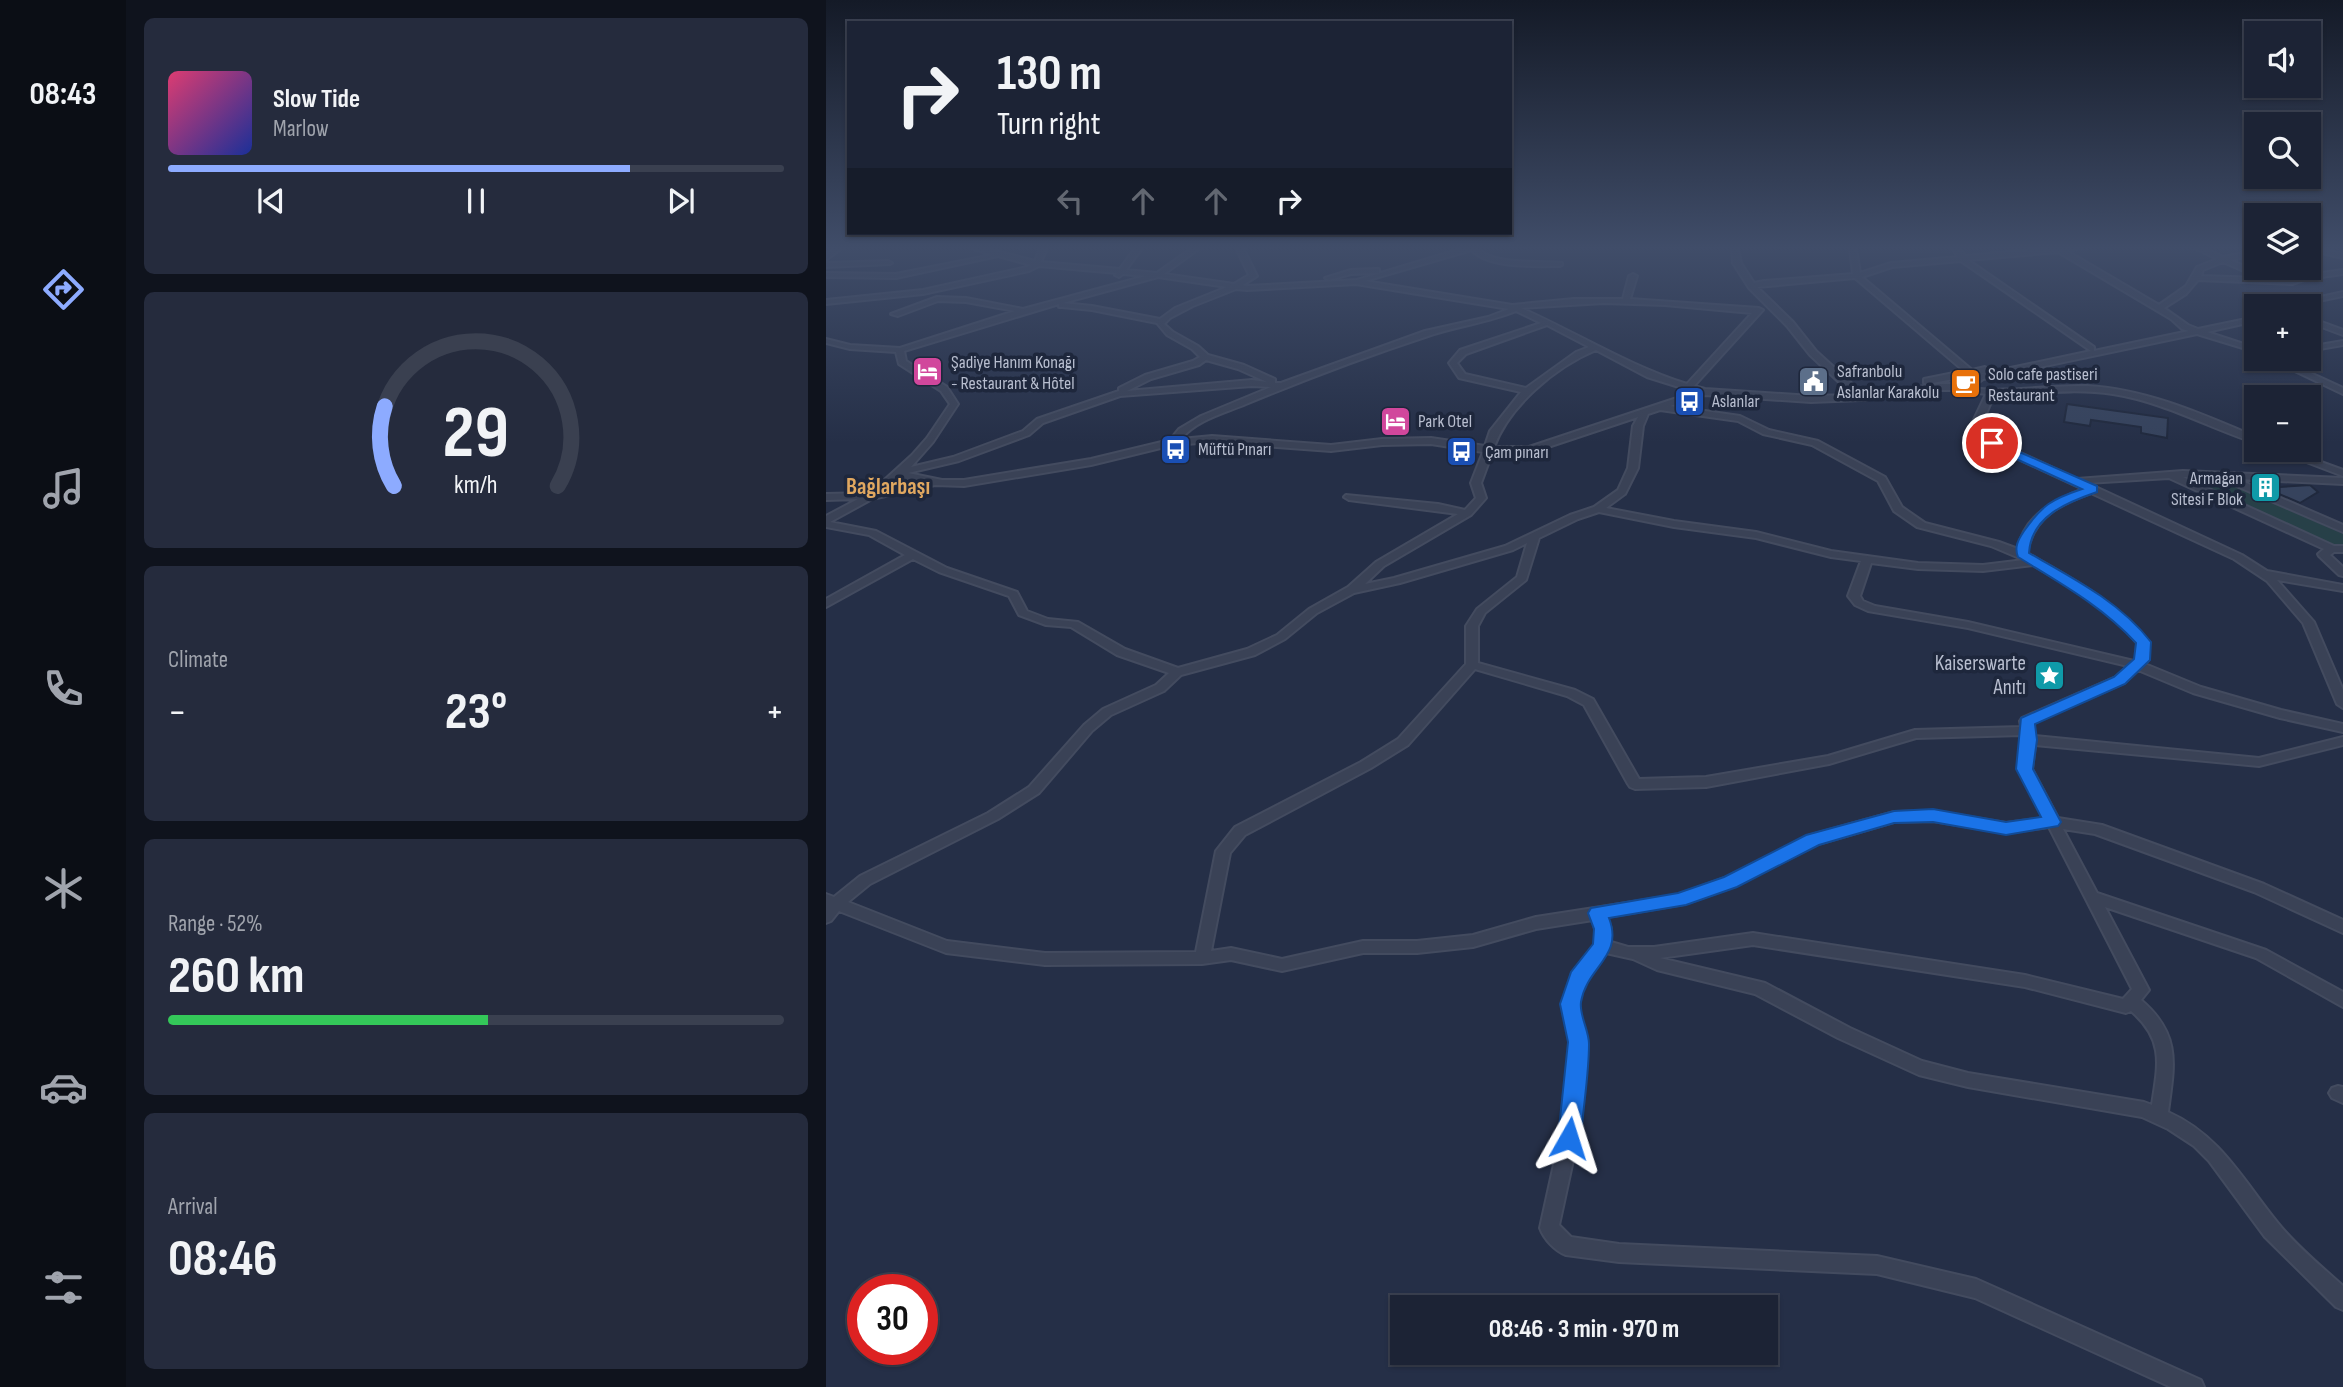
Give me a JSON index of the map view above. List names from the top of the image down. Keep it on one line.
{"districts":["Bağlarbaşı"],"places":{"hotel":["Şadiye Hanım Konağı - Restaurant & Hôtel","Park Otel"],"public building":["Safranbolu Aslanlar Karakolu"],"cafe":["Solo cafe pastiseri Restaurant"],"bus stop":["Aslanlar","Müftü Pınarı","Çam pınarı"],"building":["Armağan Sitesi F Blok"],"place":["Kaiserswarte Anıtı"]},"page":{"tabs":"08:43","map_buttons":["+","−"],"turn":["130 m","Turn right"],"song":["Slow Tide","Marlow"],"tile":["Climate",["Range · 52%","260 km"],["Arrival","08:46"]],"heat":["−","23°","+"],"limit":"30","trip":"08:46 · 3 min · 970 m","gauge":["29","km/h"]}}
